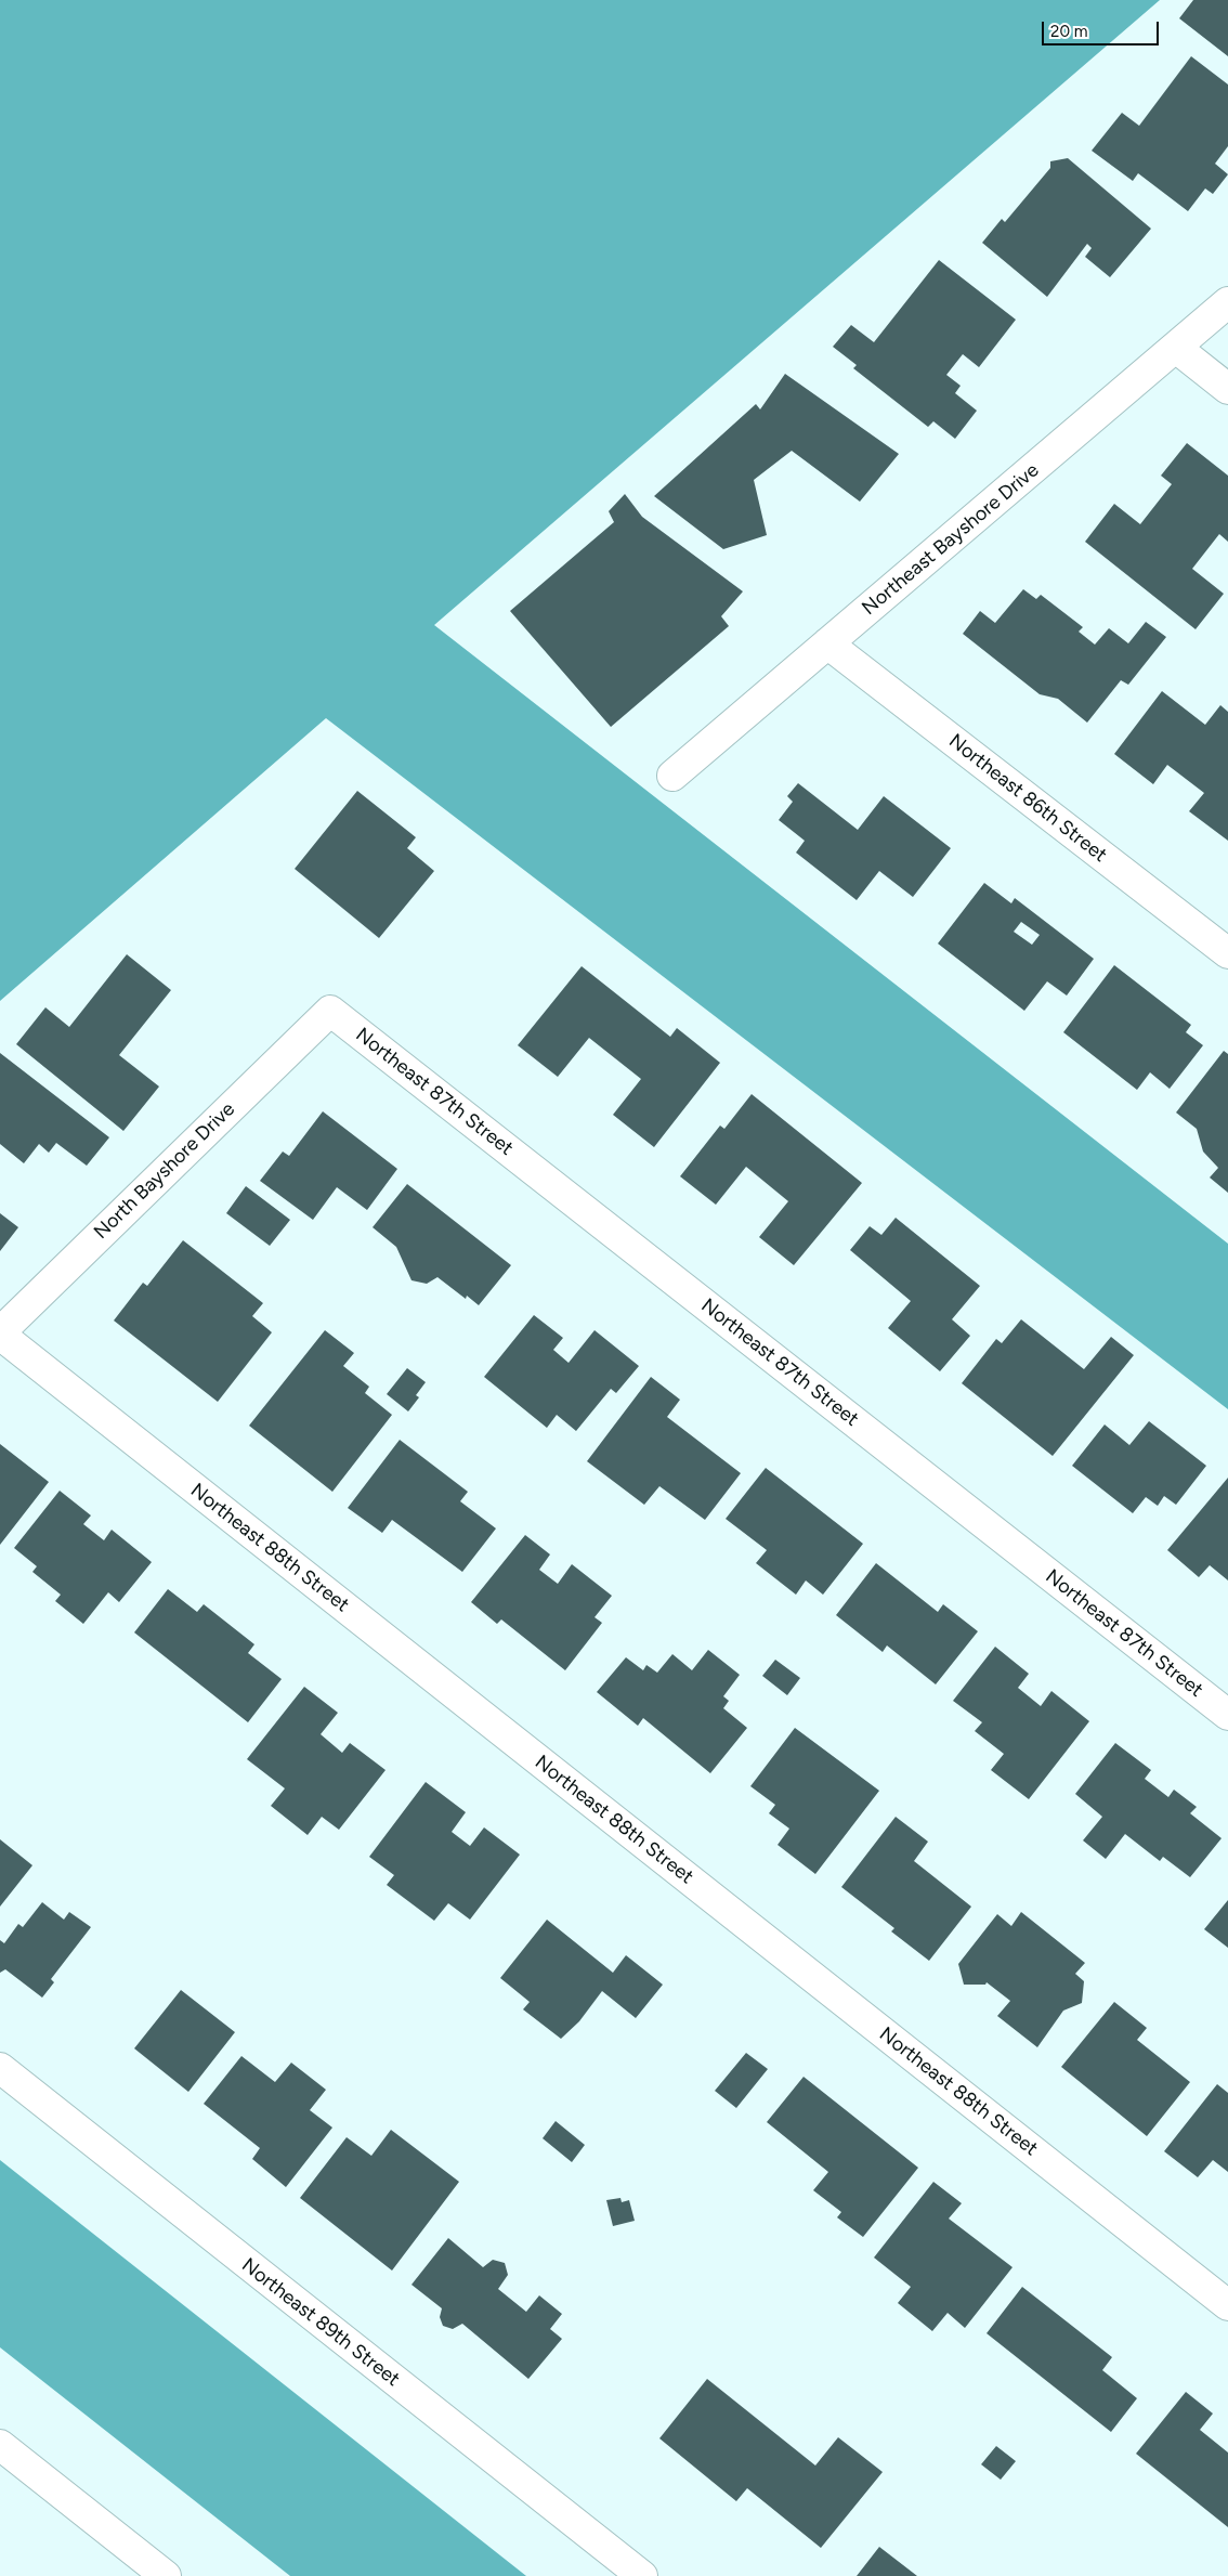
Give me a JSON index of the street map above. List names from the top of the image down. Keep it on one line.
{"streets":{"street":["Northeast Bayshore Drive","Northeast 86th Street","Northeast 87th Street","North Bayshore Drive","Northeast 88th Street","Northeast 89th Street"]},"crossings":[["Northeast Bayshore Drive","Northeast 86th Street"],["Northeast 87th Street","North Bayshore Drive"],["North Bayshore Drive","Northeast 88th Street"]],"scale_bar":"20 m"}
